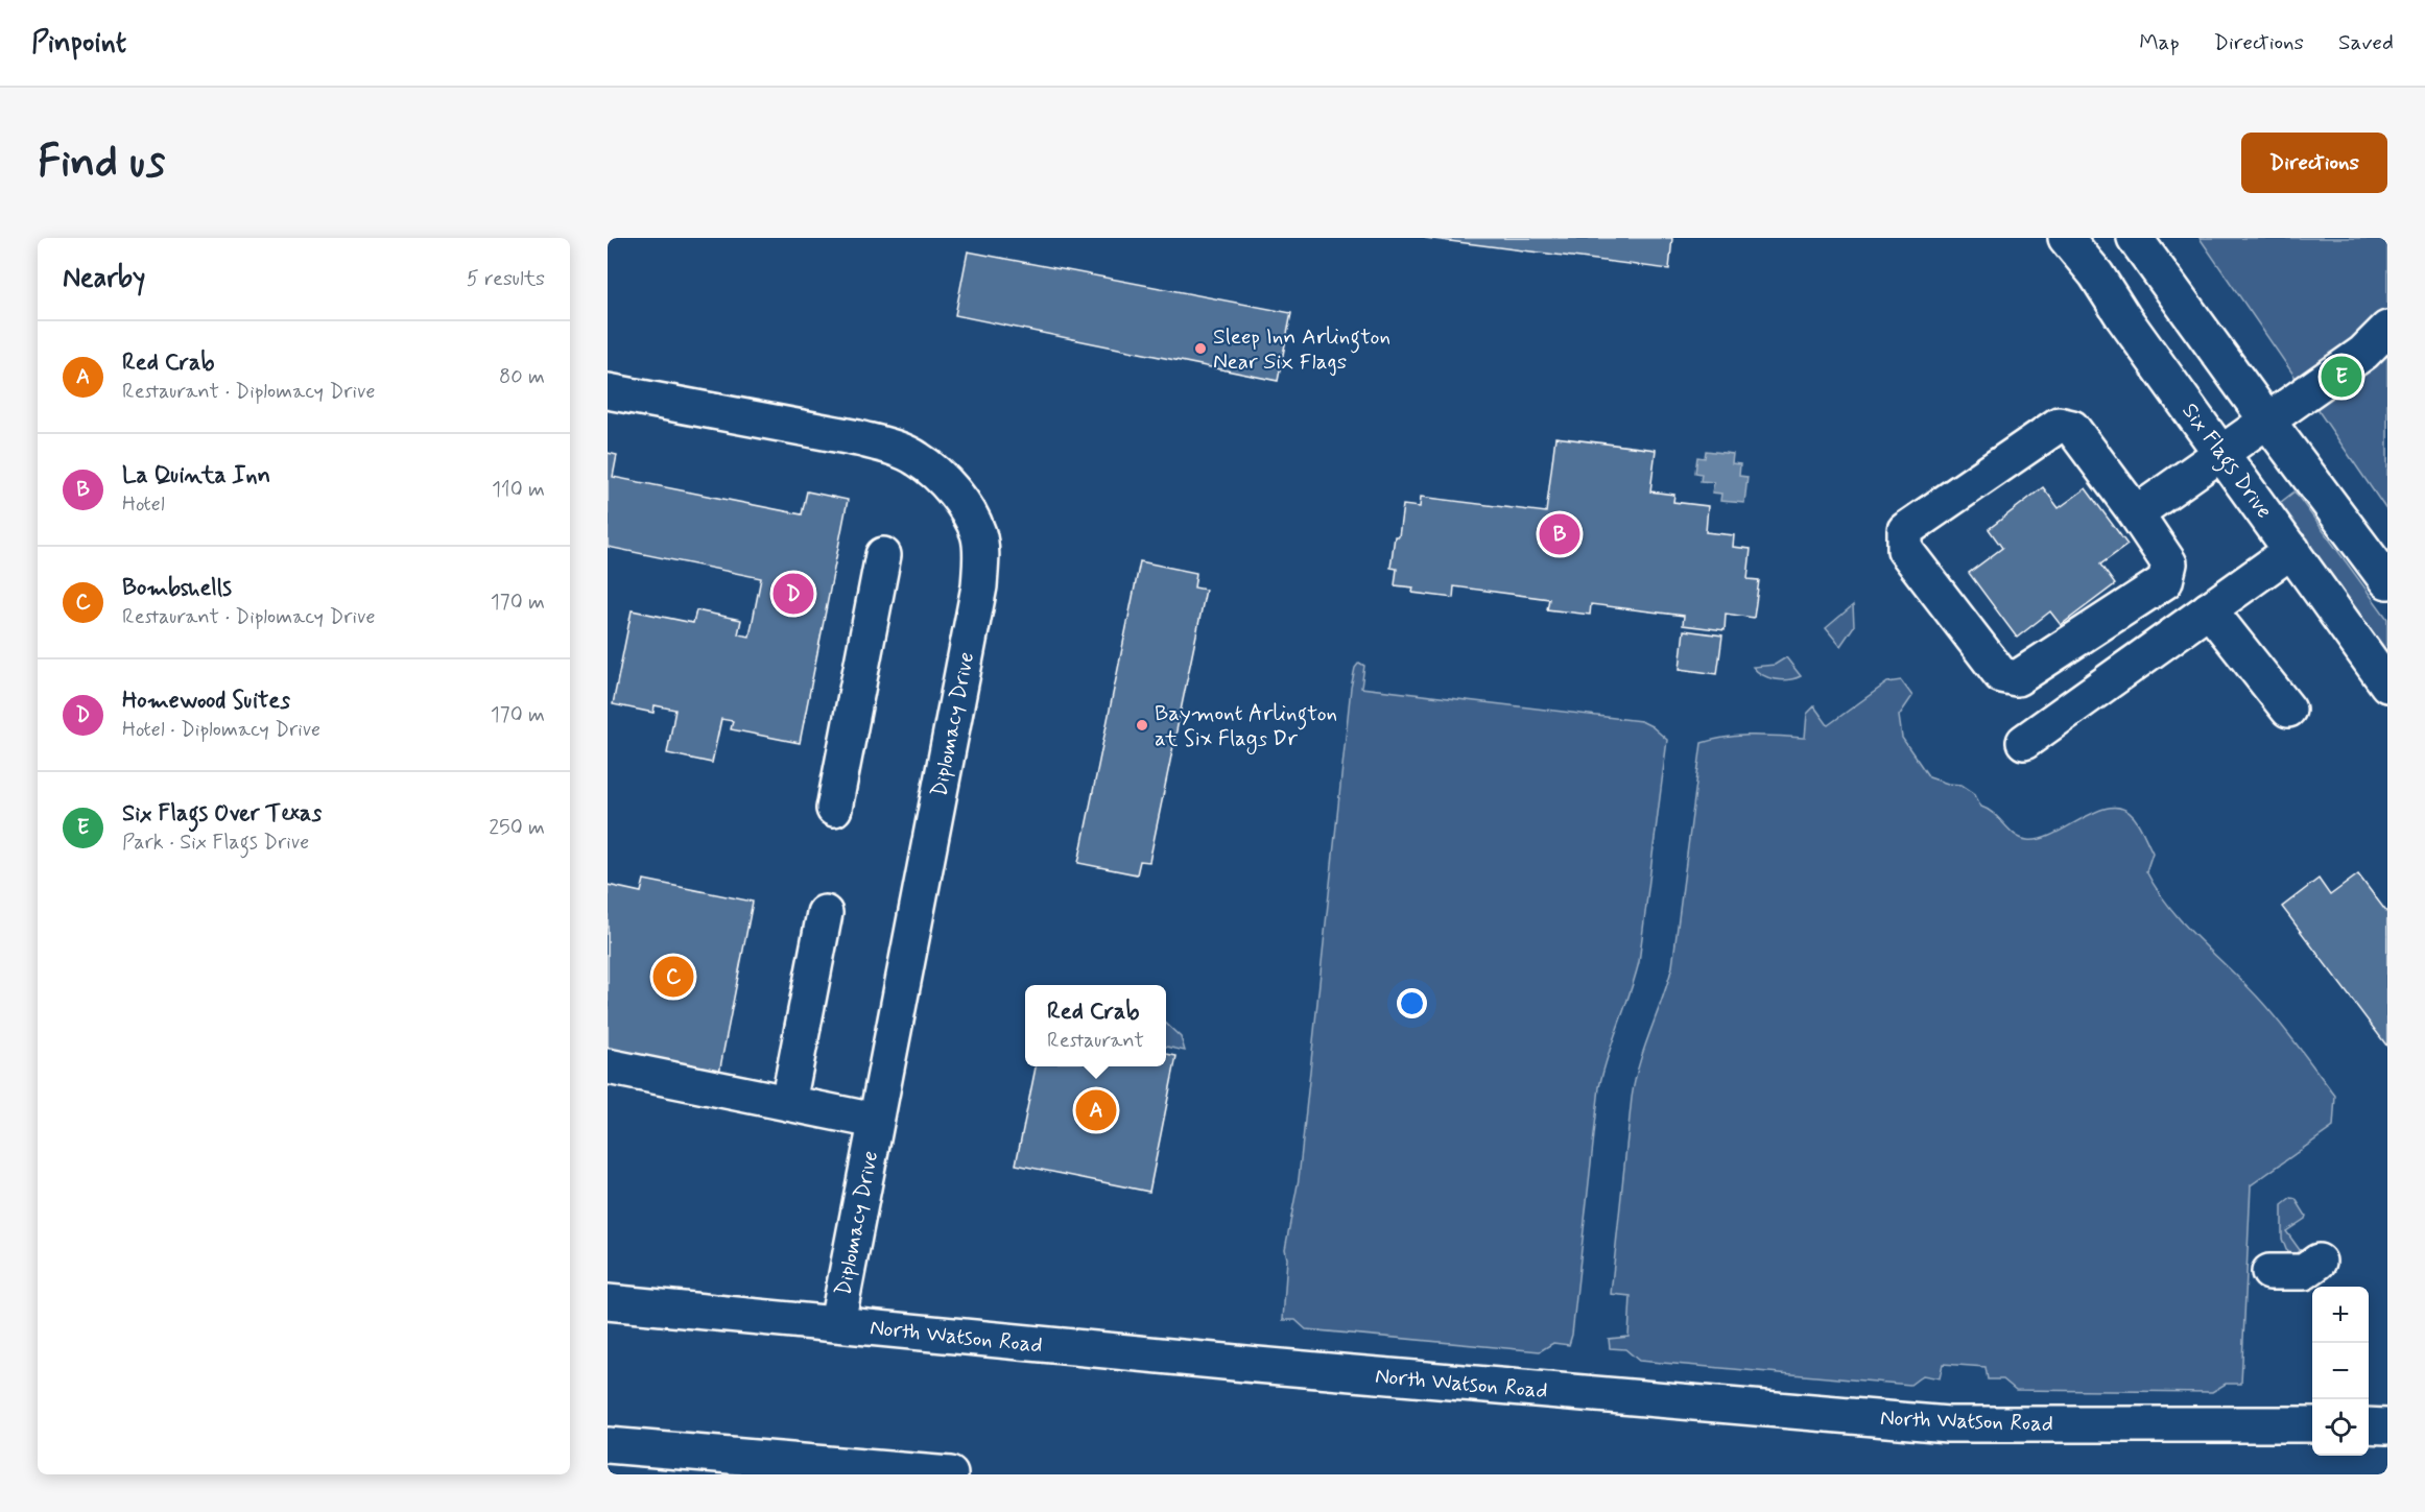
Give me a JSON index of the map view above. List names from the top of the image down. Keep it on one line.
{"streets":{"main road":["Six Flags Drive","Diplomacy Drive","North Watson Road"]},"crossings":[["Diplomacy Drive","North Watson Road"]],"places":["Sleep Inn Arlington Near Six Flags","Baymont Arlington at Six Flags Dr"],"page":{"header":"Pinpoint","nav":["Map","Directions","Saved"],"buttons":"Directions","title":"Find us","heading":["Nearby","5 results"],"list":[{"mark":"A","name":"Red Crab","note":"Restaurant · Diplomacy Drive","value":"80 m"},{"mark":"B","name":"La Quinta Inn","note":"Hotel","value":"110 m"},{"mark":"C","name":"Bombshells","note":"Restaurant · Diplomacy Drive","value":"170 m"},{"mark":"D","name":"Homewood Suites","note":"Hotel · Diplomacy Drive","value":"170 m"},{"mark":"E","name":"Six Flags Over Texas","note":"Park · Six Flags Drive","value":"250 m"}],"pins":["E","B","D","C","A"],"popup":["Red Crab","Restaurant"],"map_buttons":["+","−"]}}
